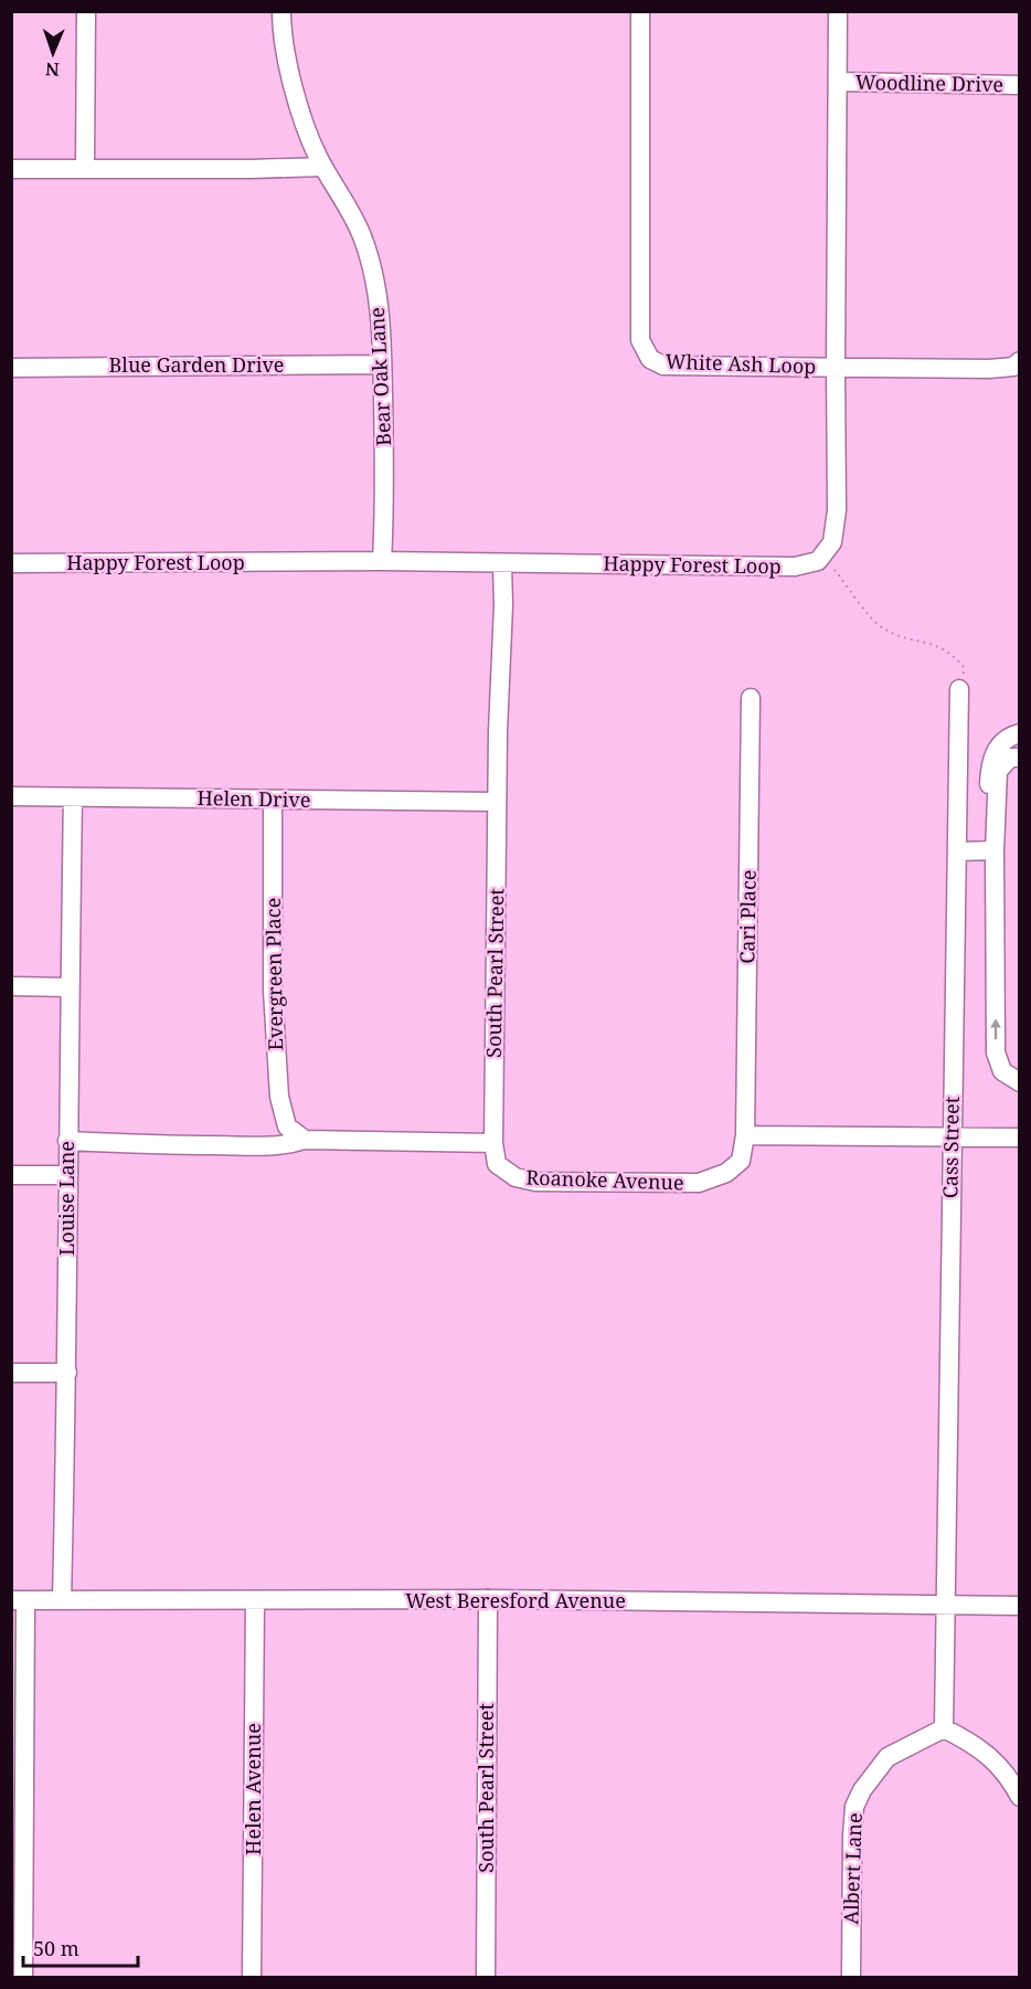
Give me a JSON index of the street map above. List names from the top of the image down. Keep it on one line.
{"streets":{"street":["Woodline Drive","White Ash Loop","Blue Garden Drive","Bear Oak Lane","Happy Forest Loop","Helen Drive","Cari Place","South Pearl Street","Evergreen Place","Cass Street","Roanoke Avenue","Louise Lane","West Beresford Avenue","Helen Avenue","Albert Lane"]},"crossings":[["Woodline Drive","Happy Forest Loop"],["White Ash Loop","Happy Forest Loop"],["Blue Garden Drive","Bear Oak Lane"],["Bear Oak Lane","Happy Forest Loop"],["Happy Forest Loop","South Pearl Street"],["Helen Drive","South Pearl Street"],["Helen Drive","Evergreen Place"],["Helen Drive","Louise Lane"],["Cari Place","Roanoke Avenue"],["South Pearl Street","Roanoke Avenue"],["South Pearl Street","West Beresford Avenue"],["Cass Street","West Beresford Avenue"],["Louise Lane","West Beresford Avenue"],["West Beresford Avenue","Helen Avenue"]],"scale_bar":"50 m","north":"bottom"}
